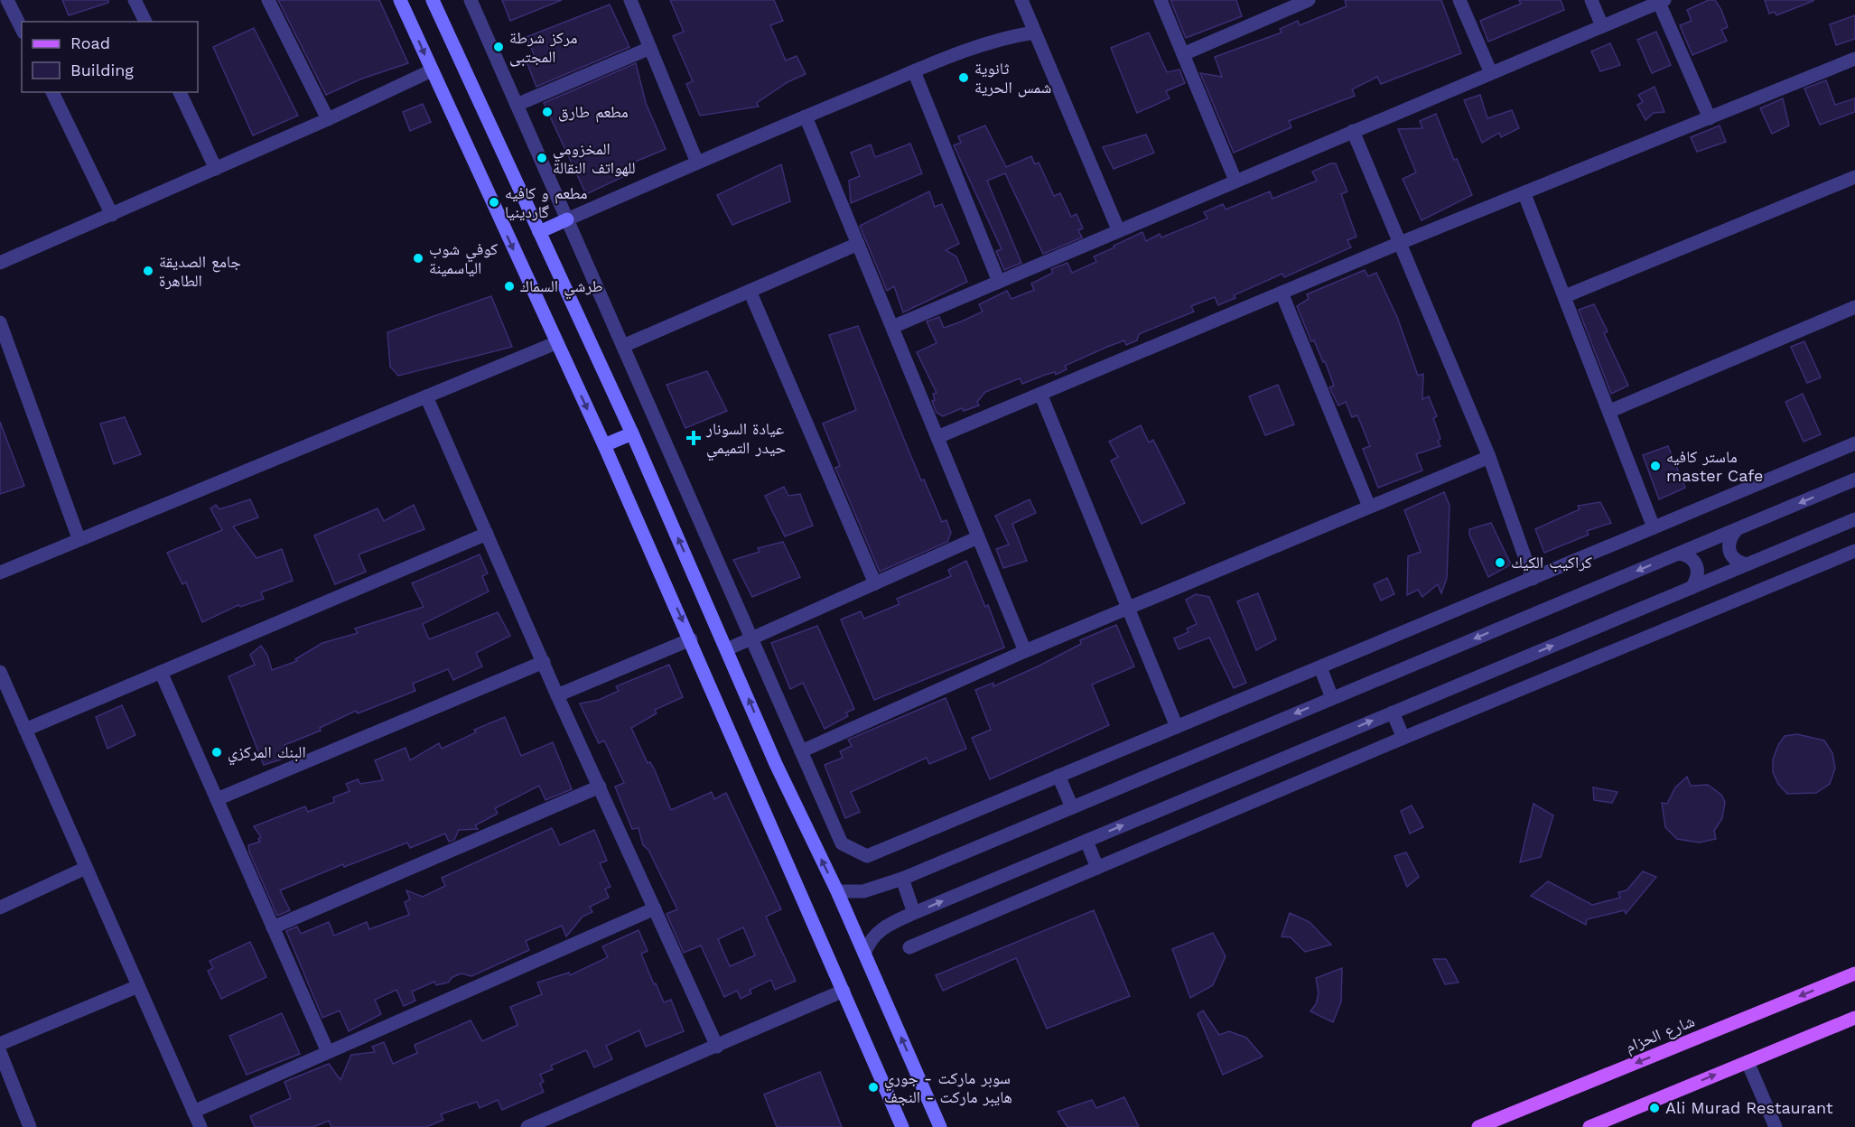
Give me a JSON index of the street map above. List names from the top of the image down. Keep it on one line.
{"streets":{"main road":["شارع الحزام"]},"places":{"other":["مركز شرطة المجتبى","ثانوية شمس الحرية","مطعم طارق","المخزومي للهواتف النقالة","مطعم و كافيه گاردينيا","كوفي شوب الياسمينة","جامع الصديقة الطاهرة","طرشي السماك","ماستر كافيه master Cafe","كراكيب الكيك","البنك المركزي","سوبر ماركت - جوري هايبر ماركت - النجف","Ali Murad Restaurant"],"health":["عيادة السونار حيدر التميمي"]},"legend":["Road","Building"]}
